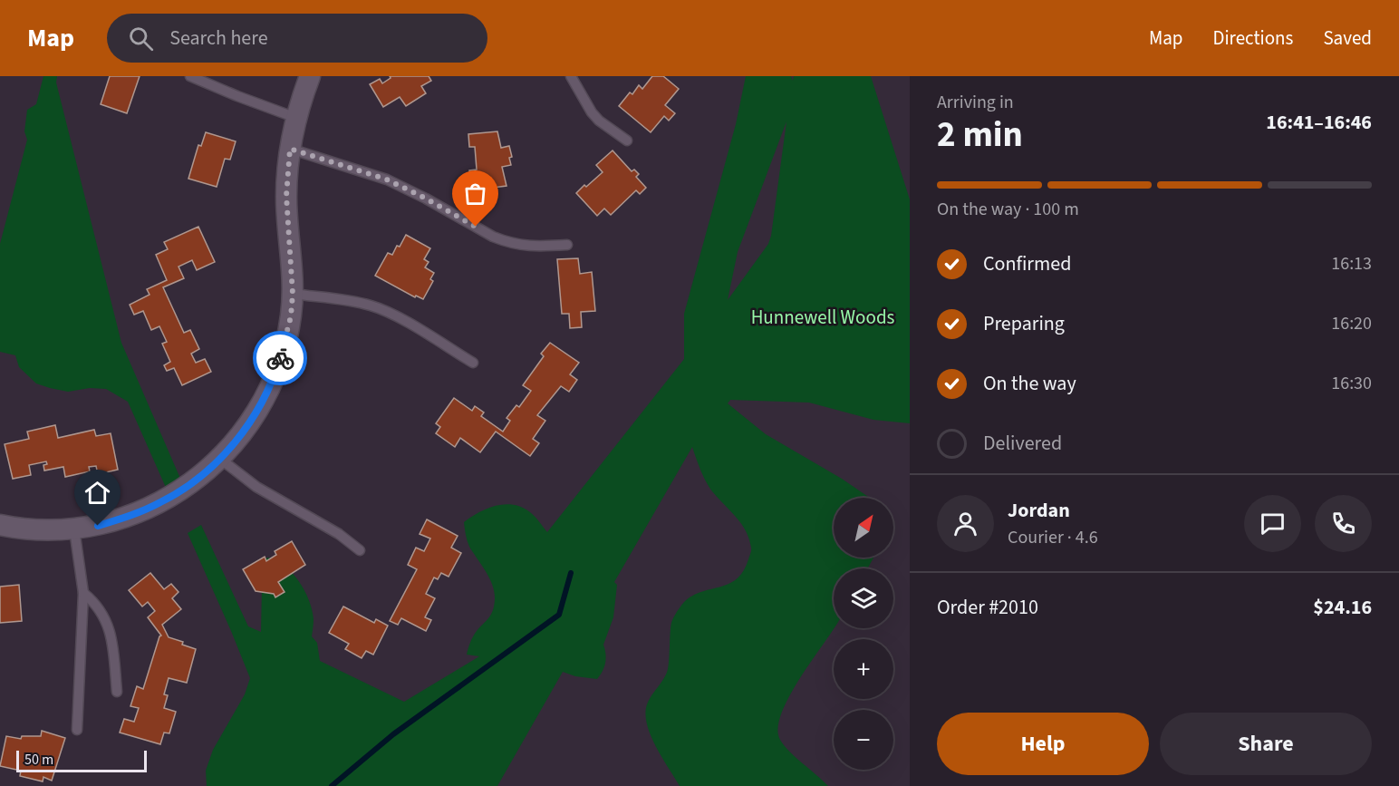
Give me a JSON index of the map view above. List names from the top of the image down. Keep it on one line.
{"parks":["Hunnewell Woods"],"scale_bar":"50 m","north":"top right","page":{"header":"Map","search":"Search here","nav":["Map","Directions","Saved"],"heading":["2 min","Arriving in","16:41–16:46"],"panel":["Jordan","Courier · 4.6","Order #2010","$24.16"],"bar":"On the way · 100 m","list":[["Confirmed","16:13"],["Preparing","16:20"],["On the way","16:30"],"Delivered"],"map_buttons":["+","−"],"buttons":["Help","Share"],"scale":"50 m"}}
